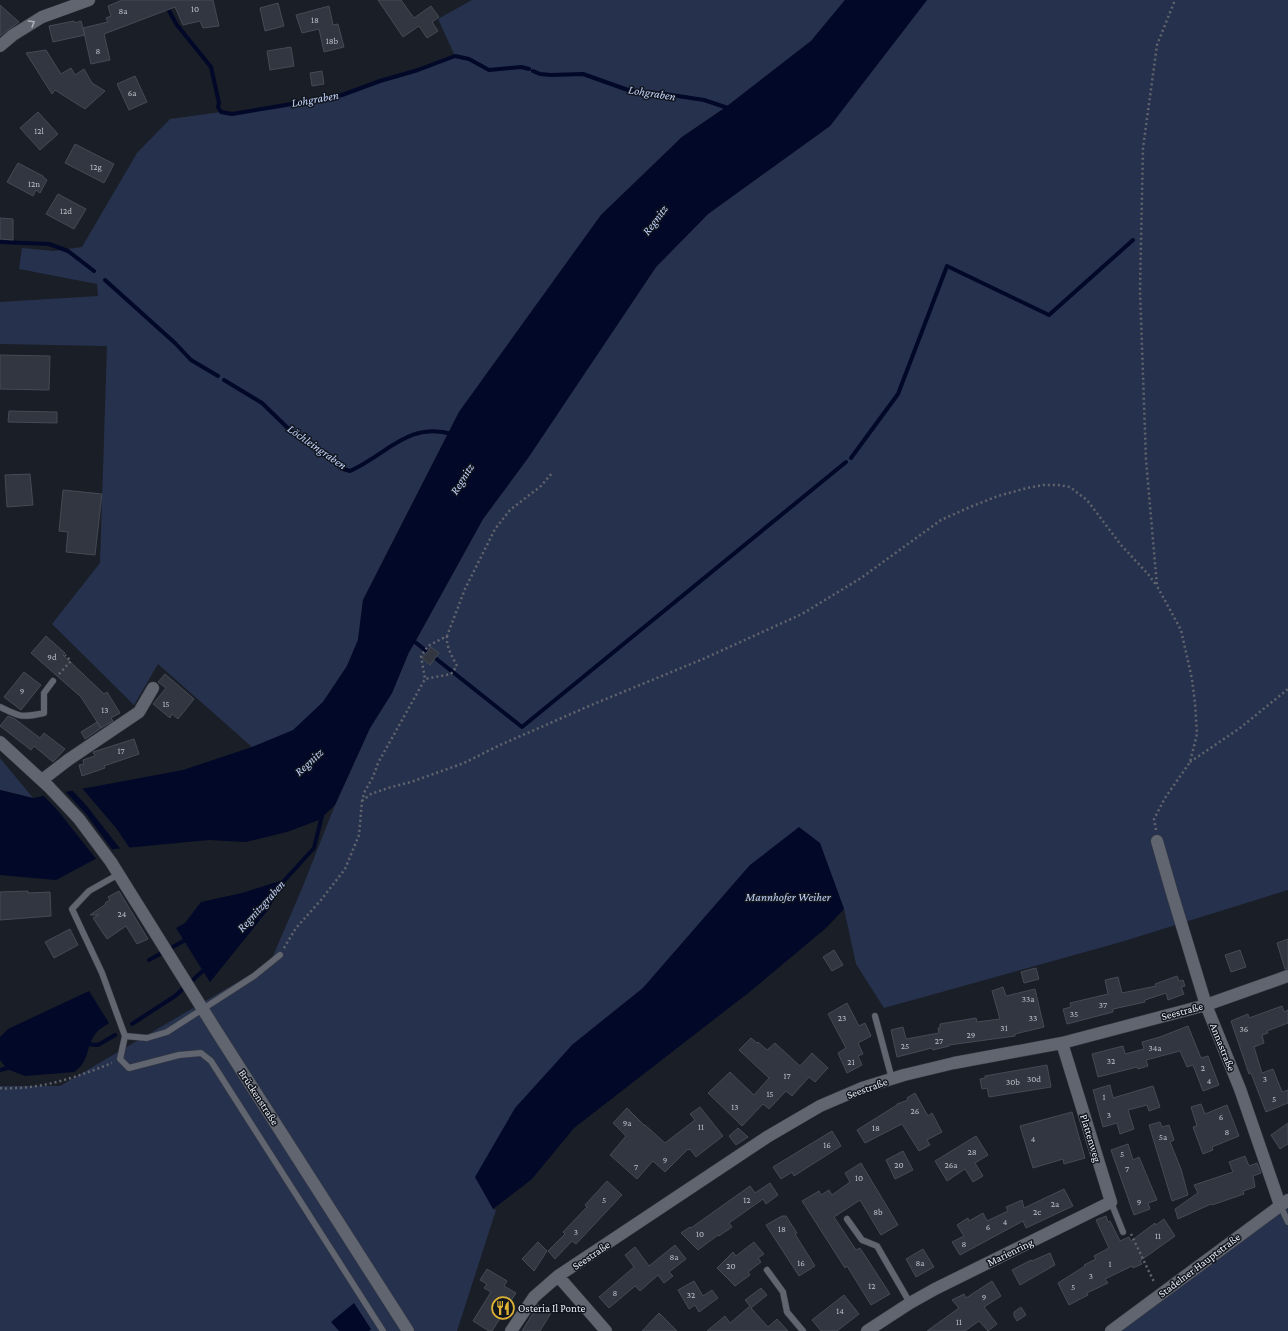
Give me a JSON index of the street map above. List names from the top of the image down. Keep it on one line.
{"streets":{"street":["Seestraße","Annastraße","Brückenstraße","Plattenweg","Marienring","Stadelner Hauptstraße"]},"crossings":[["Seestraße","Annastraße"],["Seestraße","Plattenweg"],["Annastraße","Stadelner Hauptstraße"],["Plattenweg","Marienring"]],"water":["Lohgraben","Regnitz","Löchleingraben","Mannhofer Weiher","Regnitzgraben"],"places":{"restaurant":["Osteria Il Ponte"]},"house_numbers":["10","8a","18","18b","8","6a","12l","12g","12n","12d","9d","9","15","13","17","24","33a","37","35","23","33","31","36","29","27","25","34a","32","21","2","17","30d","3","4","30b","15","1","5","13","26","3","6","9a","11","18","8","5a","4","16","28","5","9","20","26a","7","7","10","5","12","9","2a","8b","2c","4","6","18","3","10","11","8","8a","16","8a","1","20","3","12","5","8","32","9","14","11"]}
